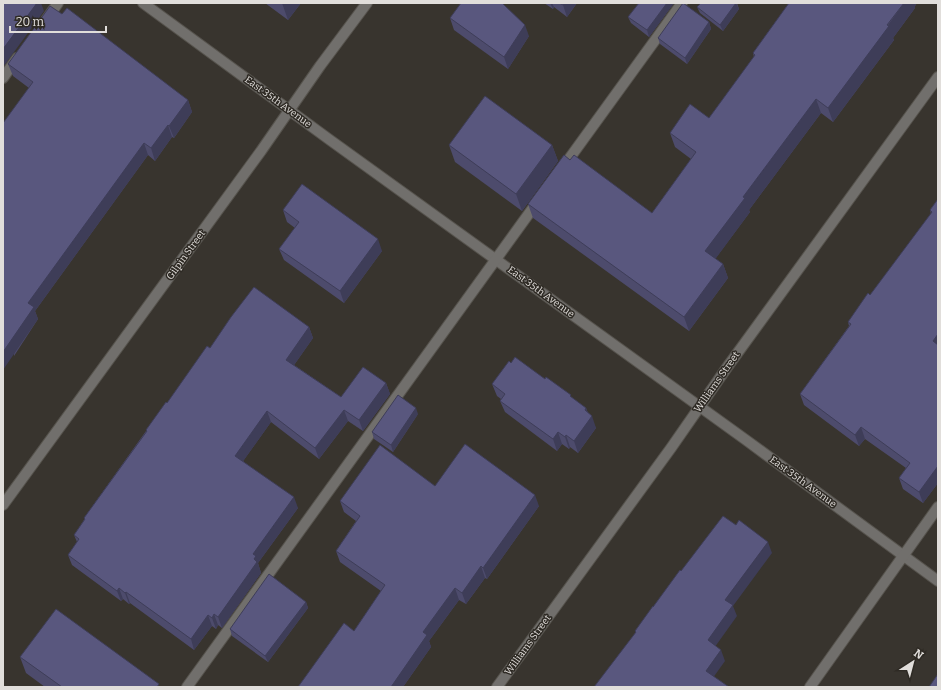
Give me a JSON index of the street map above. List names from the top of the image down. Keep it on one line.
{"streets":{"street":["East 35th Avenue","Gilpin Street","Williams Street"]},"crossings":[["East 35th Avenue","Gilpin Street"],["East 35th Avenue","Williams Street"]],"scale_bar":"20 m","north":"top right"}
